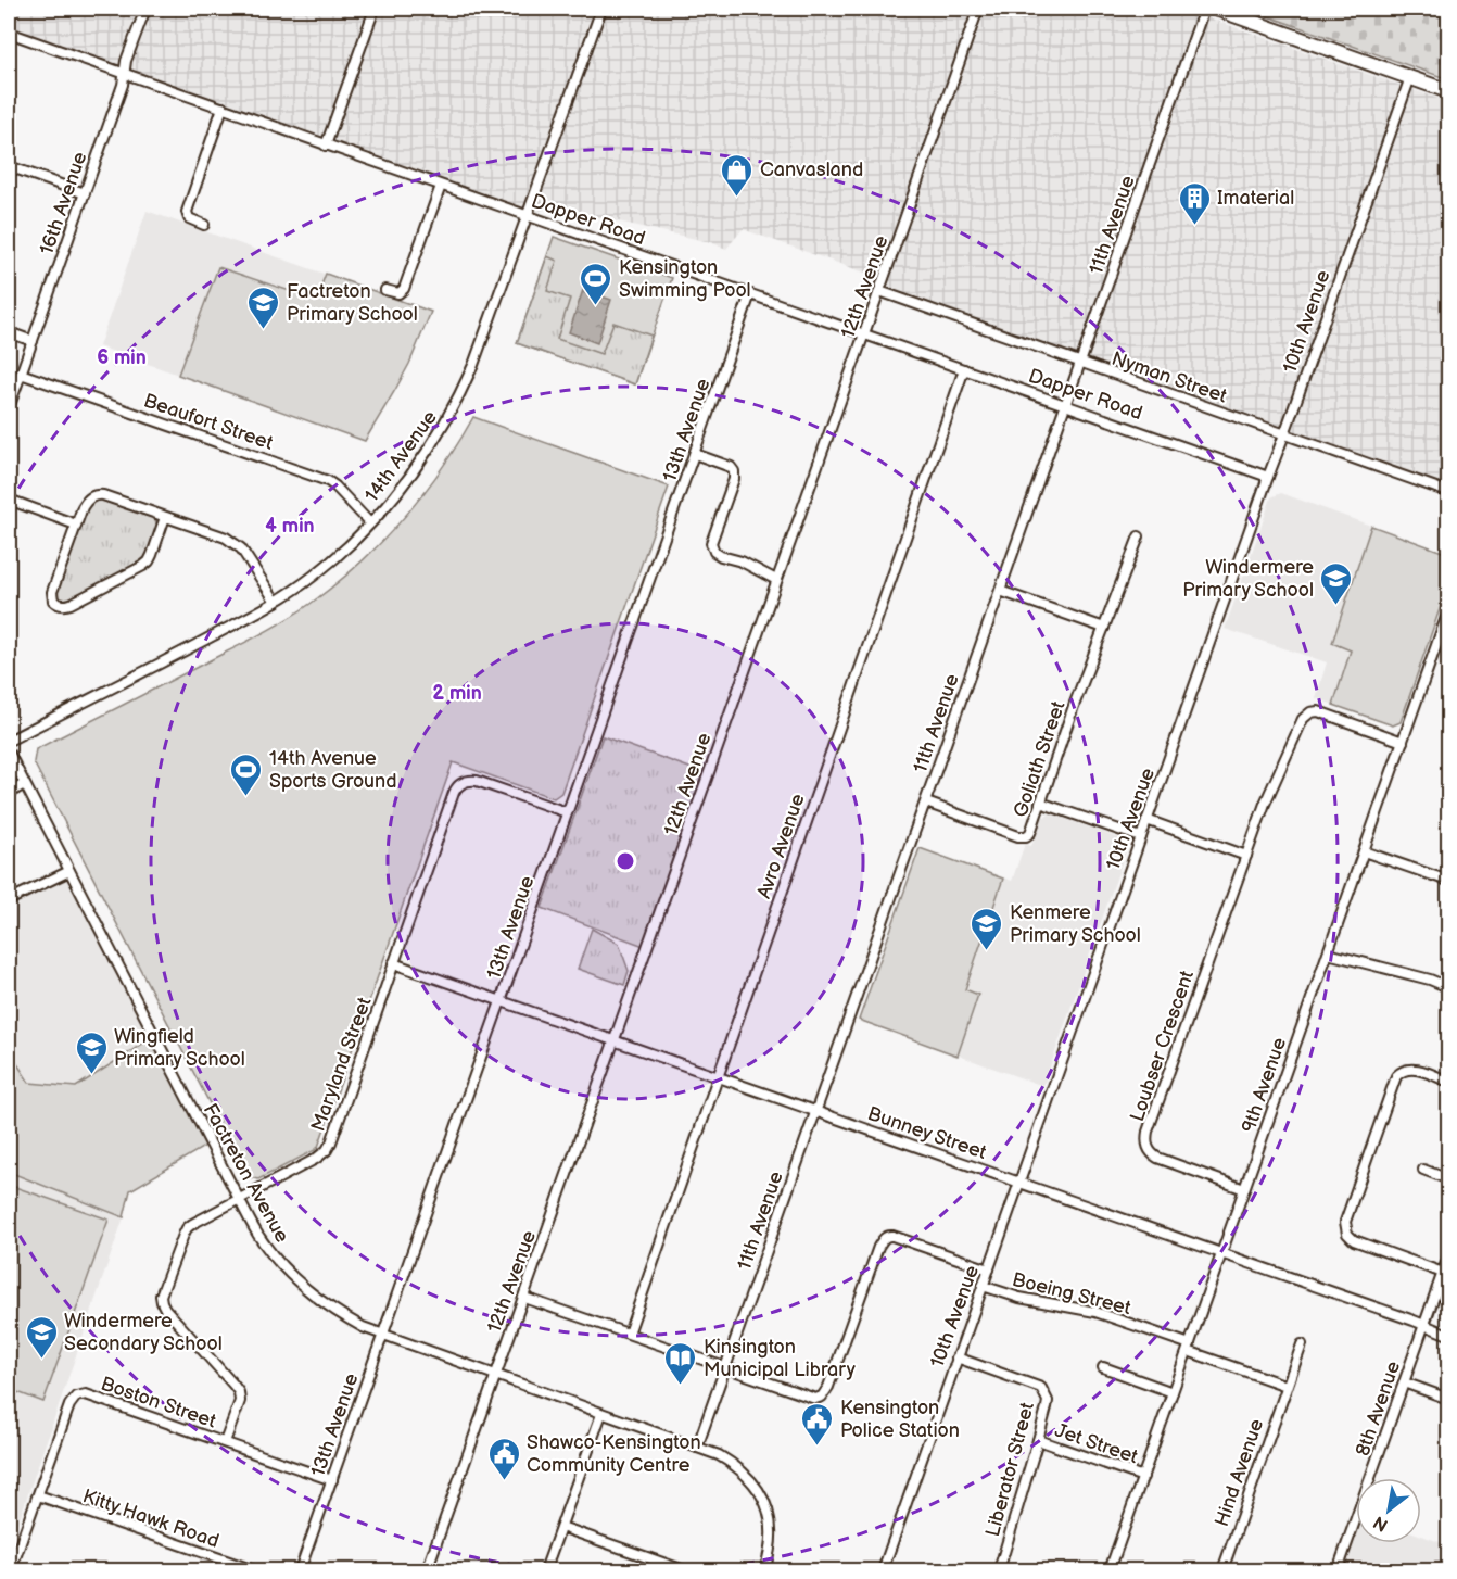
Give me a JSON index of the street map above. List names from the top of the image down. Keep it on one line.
{"streets":{"street":["16th Avenue","Dapper Road","11th Avenue","12th Avenue","10th Avenue","Nyman Street","Beaufort Street","13th Avenue","14th Avenue","Goliath Street","Avro Avenue","Loubser Crescent","Maryland Street","9th Avenue","Bunney Street","Factreton Avenue","Boeing Street","Boston Street","8th Avenue","Jet Street","Liberator Street","Hind Avenue","Kitty Hawk Road"]},"crossings":[["16th Avenue","Dapper Road"],["16th Avenue","Beaufort Street"],["Dapper Road","11th Avenue"],["Dapper Road","12th Avenue"],["Dapper Road","10th Avenue"],["Dapper Road","13th Avenue"],["Dapper Road","14th Avenue"],["Dapper Road","Avro Avenue"],["11th Avenue","Nyman Street"],["11th Avenue","Goliath Street"],["11th Avenue","Bunney Street"],["11th Avenue","Factreton Avenue"],["12th Avenue","Nyman Street"],["12th Avenue","Bunney Street"],["12th Avenue","Factreton Avenue"],["10th Avenue","Nyman Street"],["10th Avenue","Bunney Street"],["10th Avenue","Boeing Street"],["10th Avenue","Liberator Street"],["Beaufort Street","14th Avenue"],["13th Avenue","Maryland Street"],["13th Avenue","Bunney Street"],["13th Avenue","Factreton Avenue"],["13th Avenue","Boston Street"],["Avro Avenue","Bunney Street"],["Loubser Crescent","9th Avenue"],["Maryland Street","Bunney Street"],["Maryland Street","Factreton Avenue"],["Maryland Street","Boston Street"],["9th Avenue","Bunney Street"],["9th Avenue","Boeing Street"],["9th Avenue","Jet Street"],["Bunney Street","8th Avenue"],["Boston Street","Kitty Hawk Road"],["Jet Street","Liberator Street"]],"places":{"shop":["Canvasland"],"building":["Imaterial"],"sports":["Kensington Swimming Pool","14th Avenue Sports Ground"],"school or university":["Factreton Primary School","Windermere Primary School","Kenmere Primary School","Wingfield Primary School","Windermere Secondary School"],"library":["Kinsington Municipal Library"],"public building":["Kensington Police Station","Shawco-Kensington Community Centre"]},"north":"bottom left","rings":["6 min","4 min","2 min"]}
